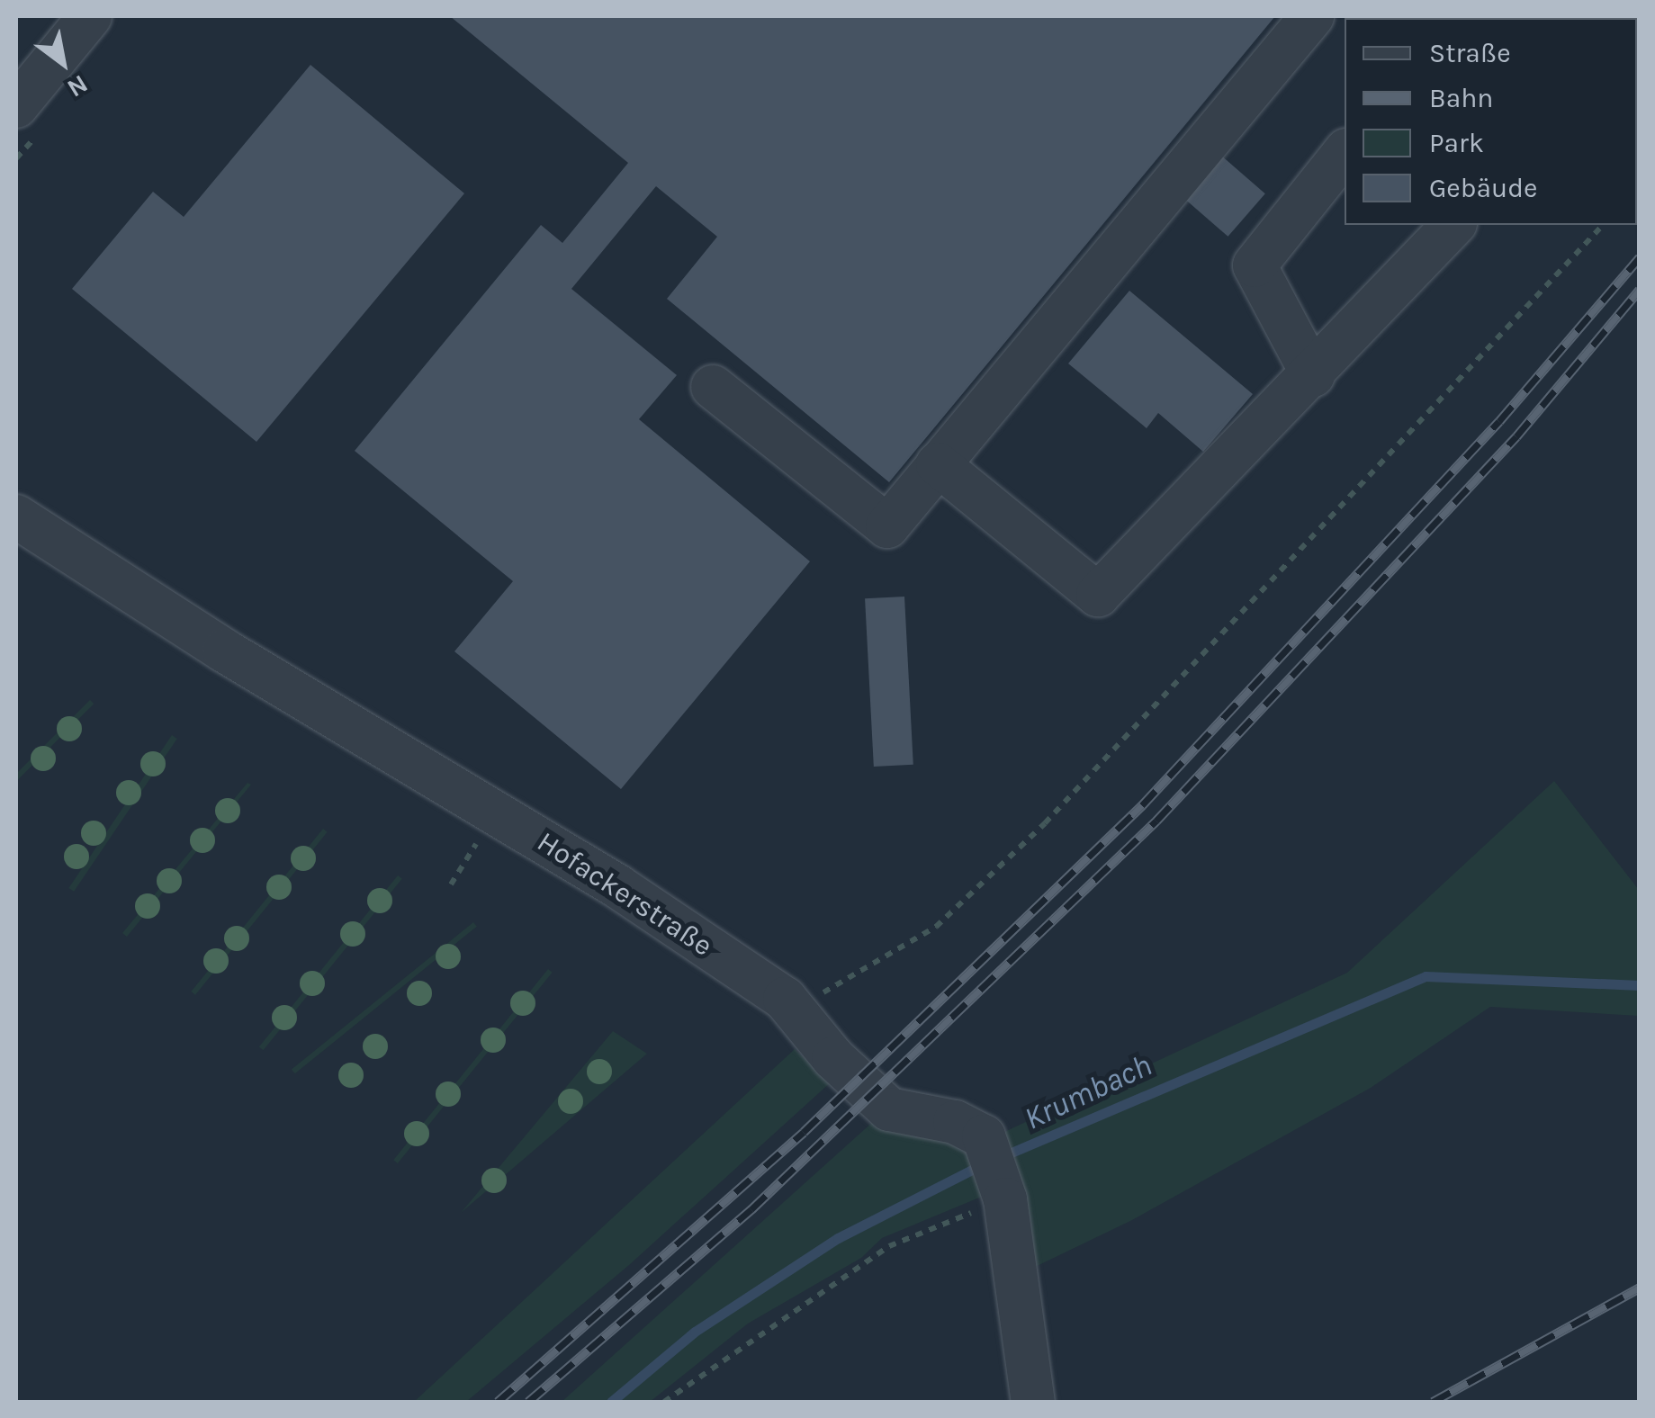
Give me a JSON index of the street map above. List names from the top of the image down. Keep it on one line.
{"streets":{"street":["Hofackerstraße"]},"water":["Krumbach"],"legend":["Straße","Bahn","Park","Gebäude"],"north":"bottom right"}
